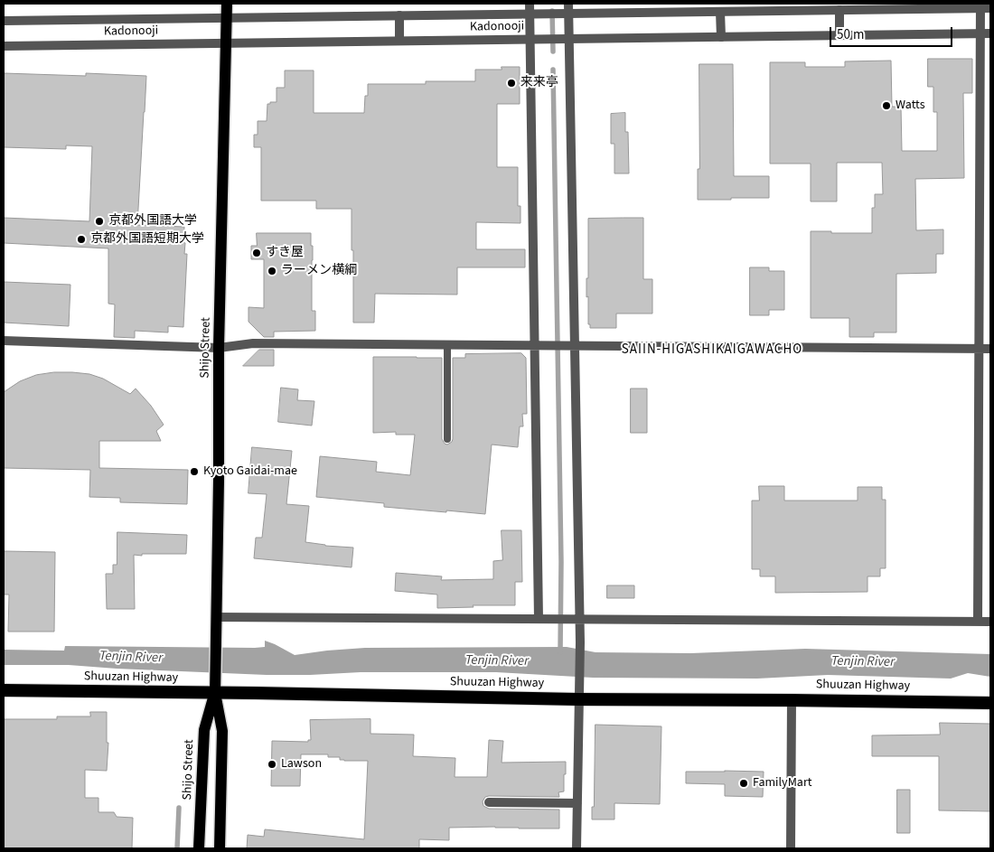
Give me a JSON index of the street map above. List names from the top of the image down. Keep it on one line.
{"streets":{"highway":["Shuuzan Highway"],"main road":["Shijo Street"],"street":["Kadonooji"]},"crossings":[["Kadonooji","Shijo Street"],["Shijo Street","Shuuzan Highway"]],"districts":["SAIIN-HIGASHIKAIGAWACHO"],"water":["Tenjin River"],"places":["来来亭","Watts","京都外国語大学","京都外国語短期大学","すき屋","ラーメン横綱","Kyoto Gaidai-mae","Lawson","FamilyMart"],"scale_bar":"50 m"}
